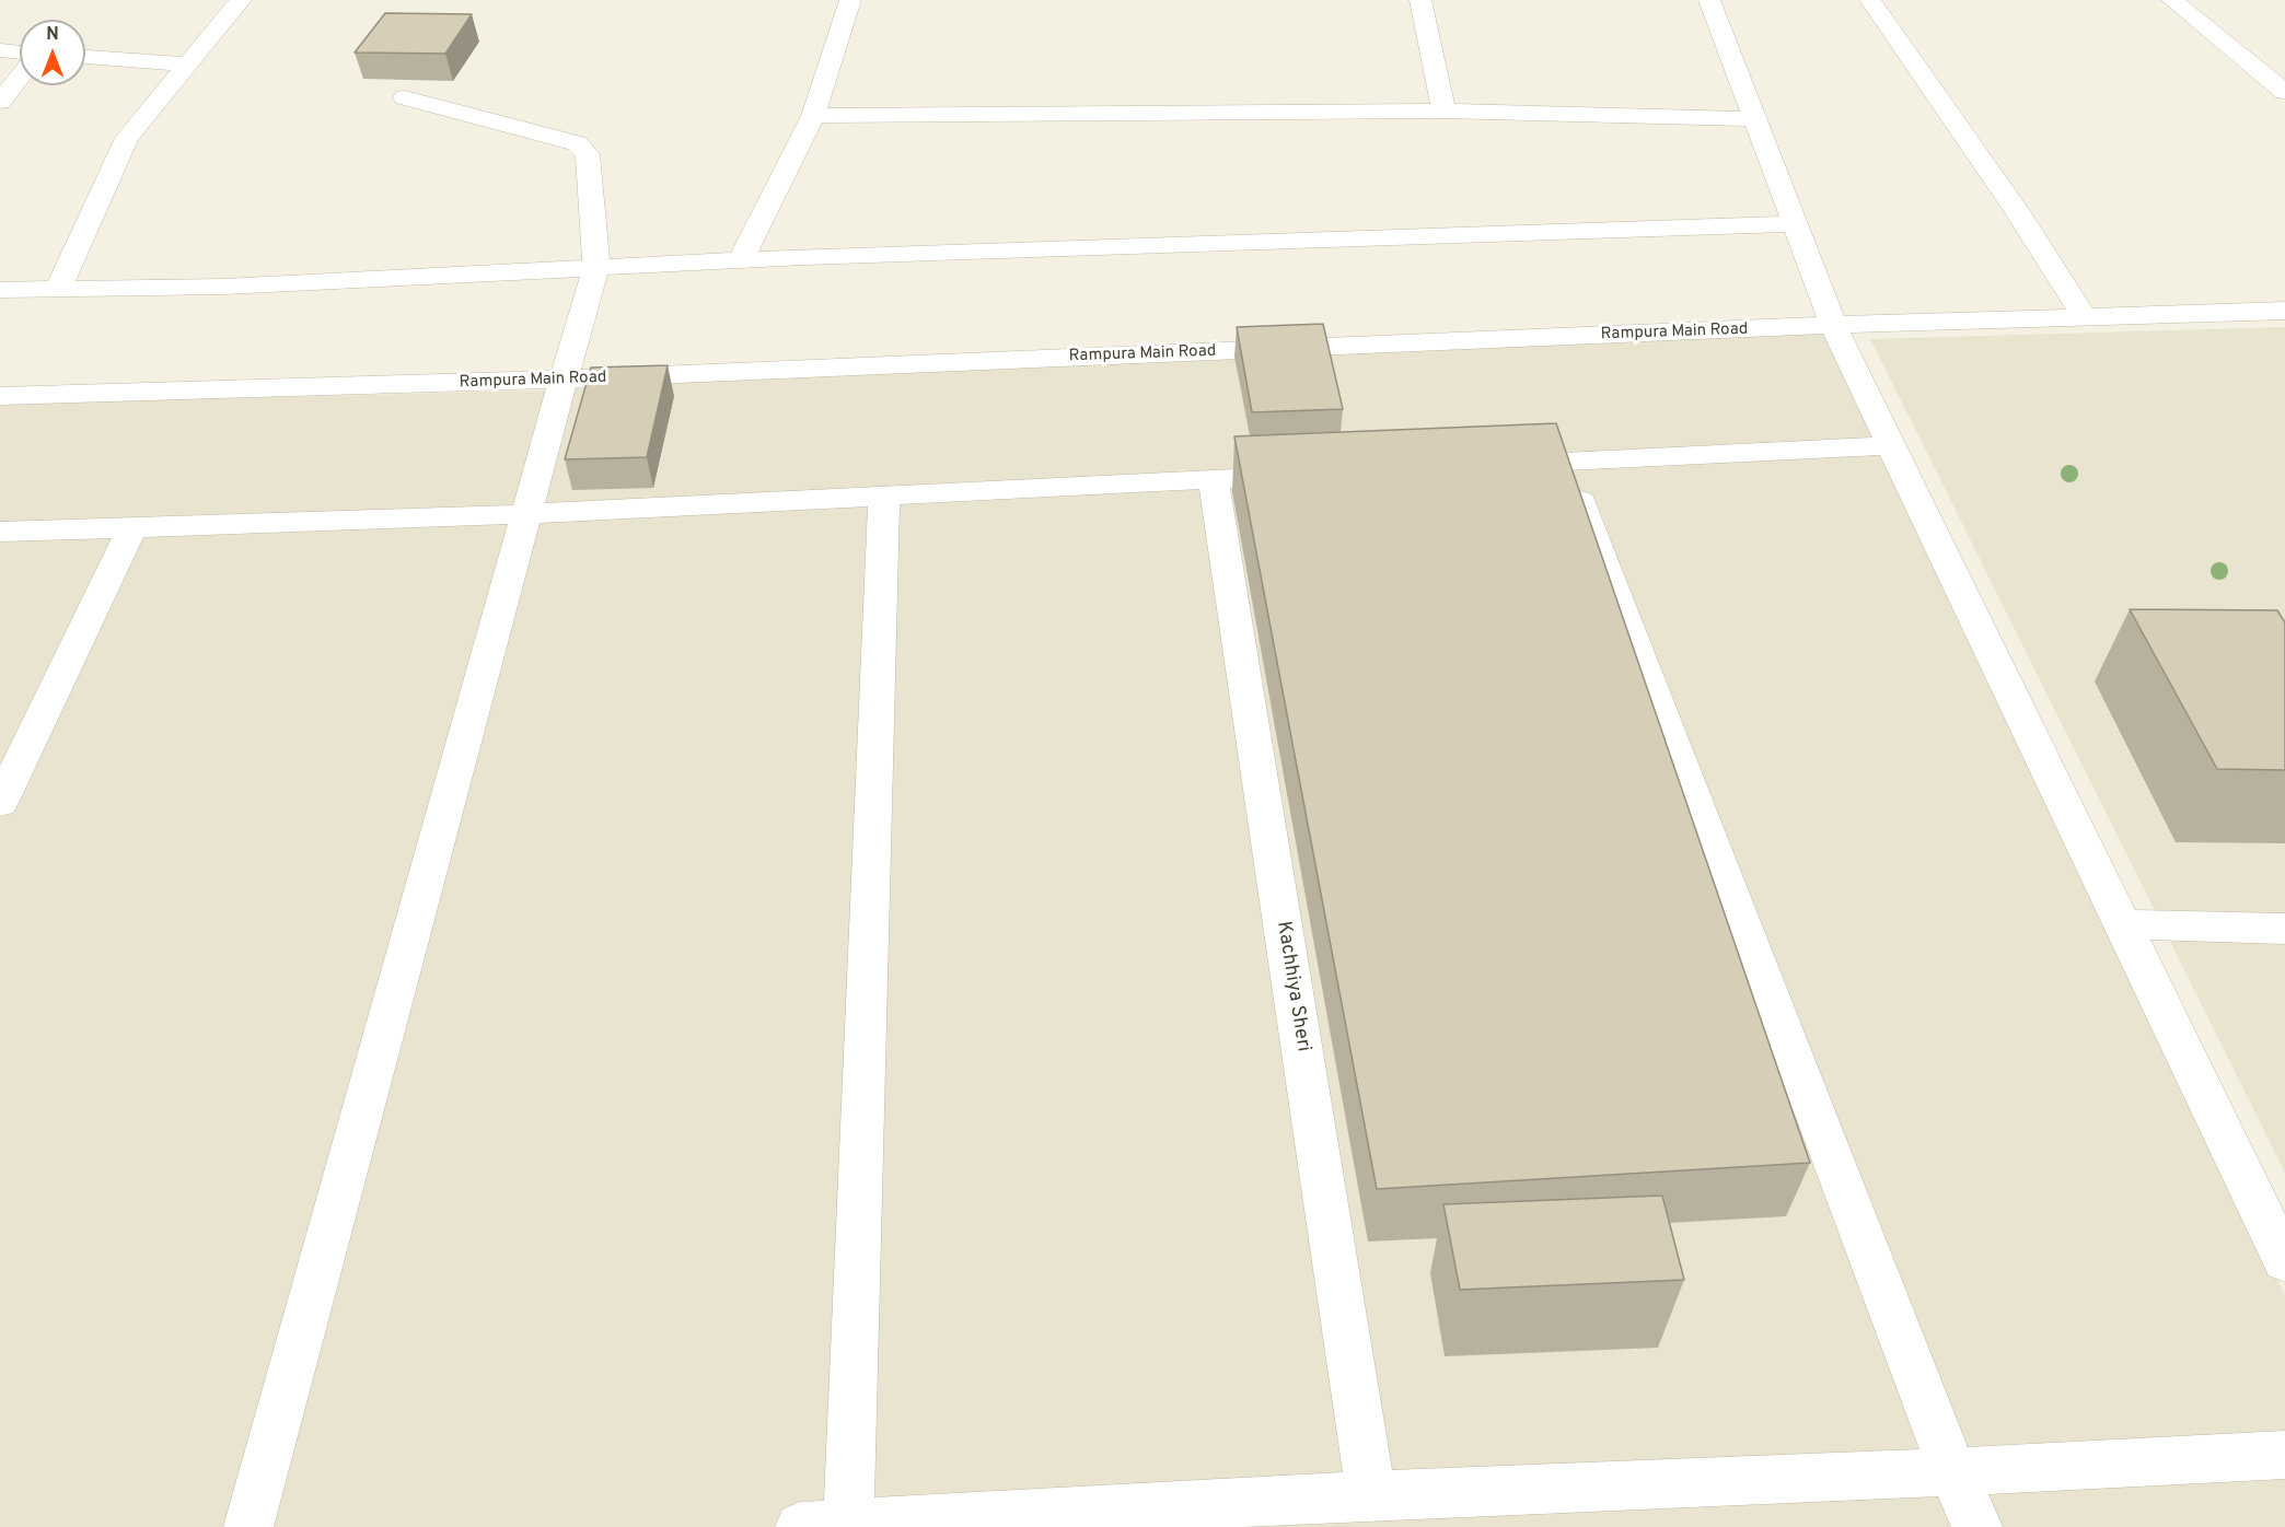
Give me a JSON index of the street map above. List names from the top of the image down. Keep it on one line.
{"streets":{"street":["Rampura Main Road","Kachhiya Sheri"]},"north":"top"}
